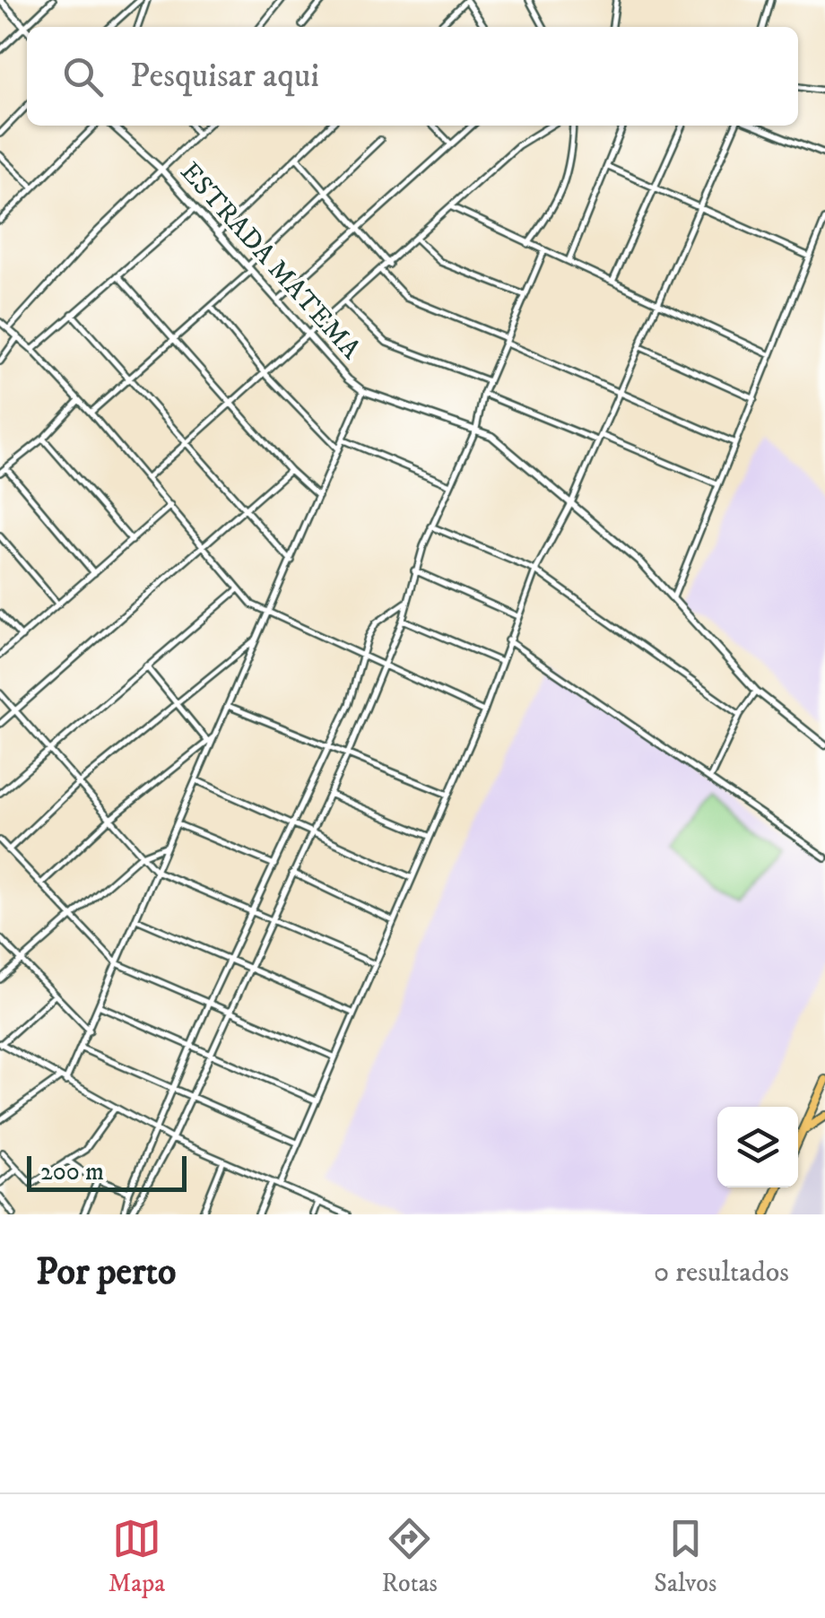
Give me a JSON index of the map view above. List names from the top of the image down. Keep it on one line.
{"streets":{"street":["ESTRADA MATEMA"]},"scale_bar":"200 m","page":{"search":"Pesquisar aqui","scale":"200 m","heading":["Por perto","0 resultados"],"nav":["Mapa","Rotas","Salvos"]}}
